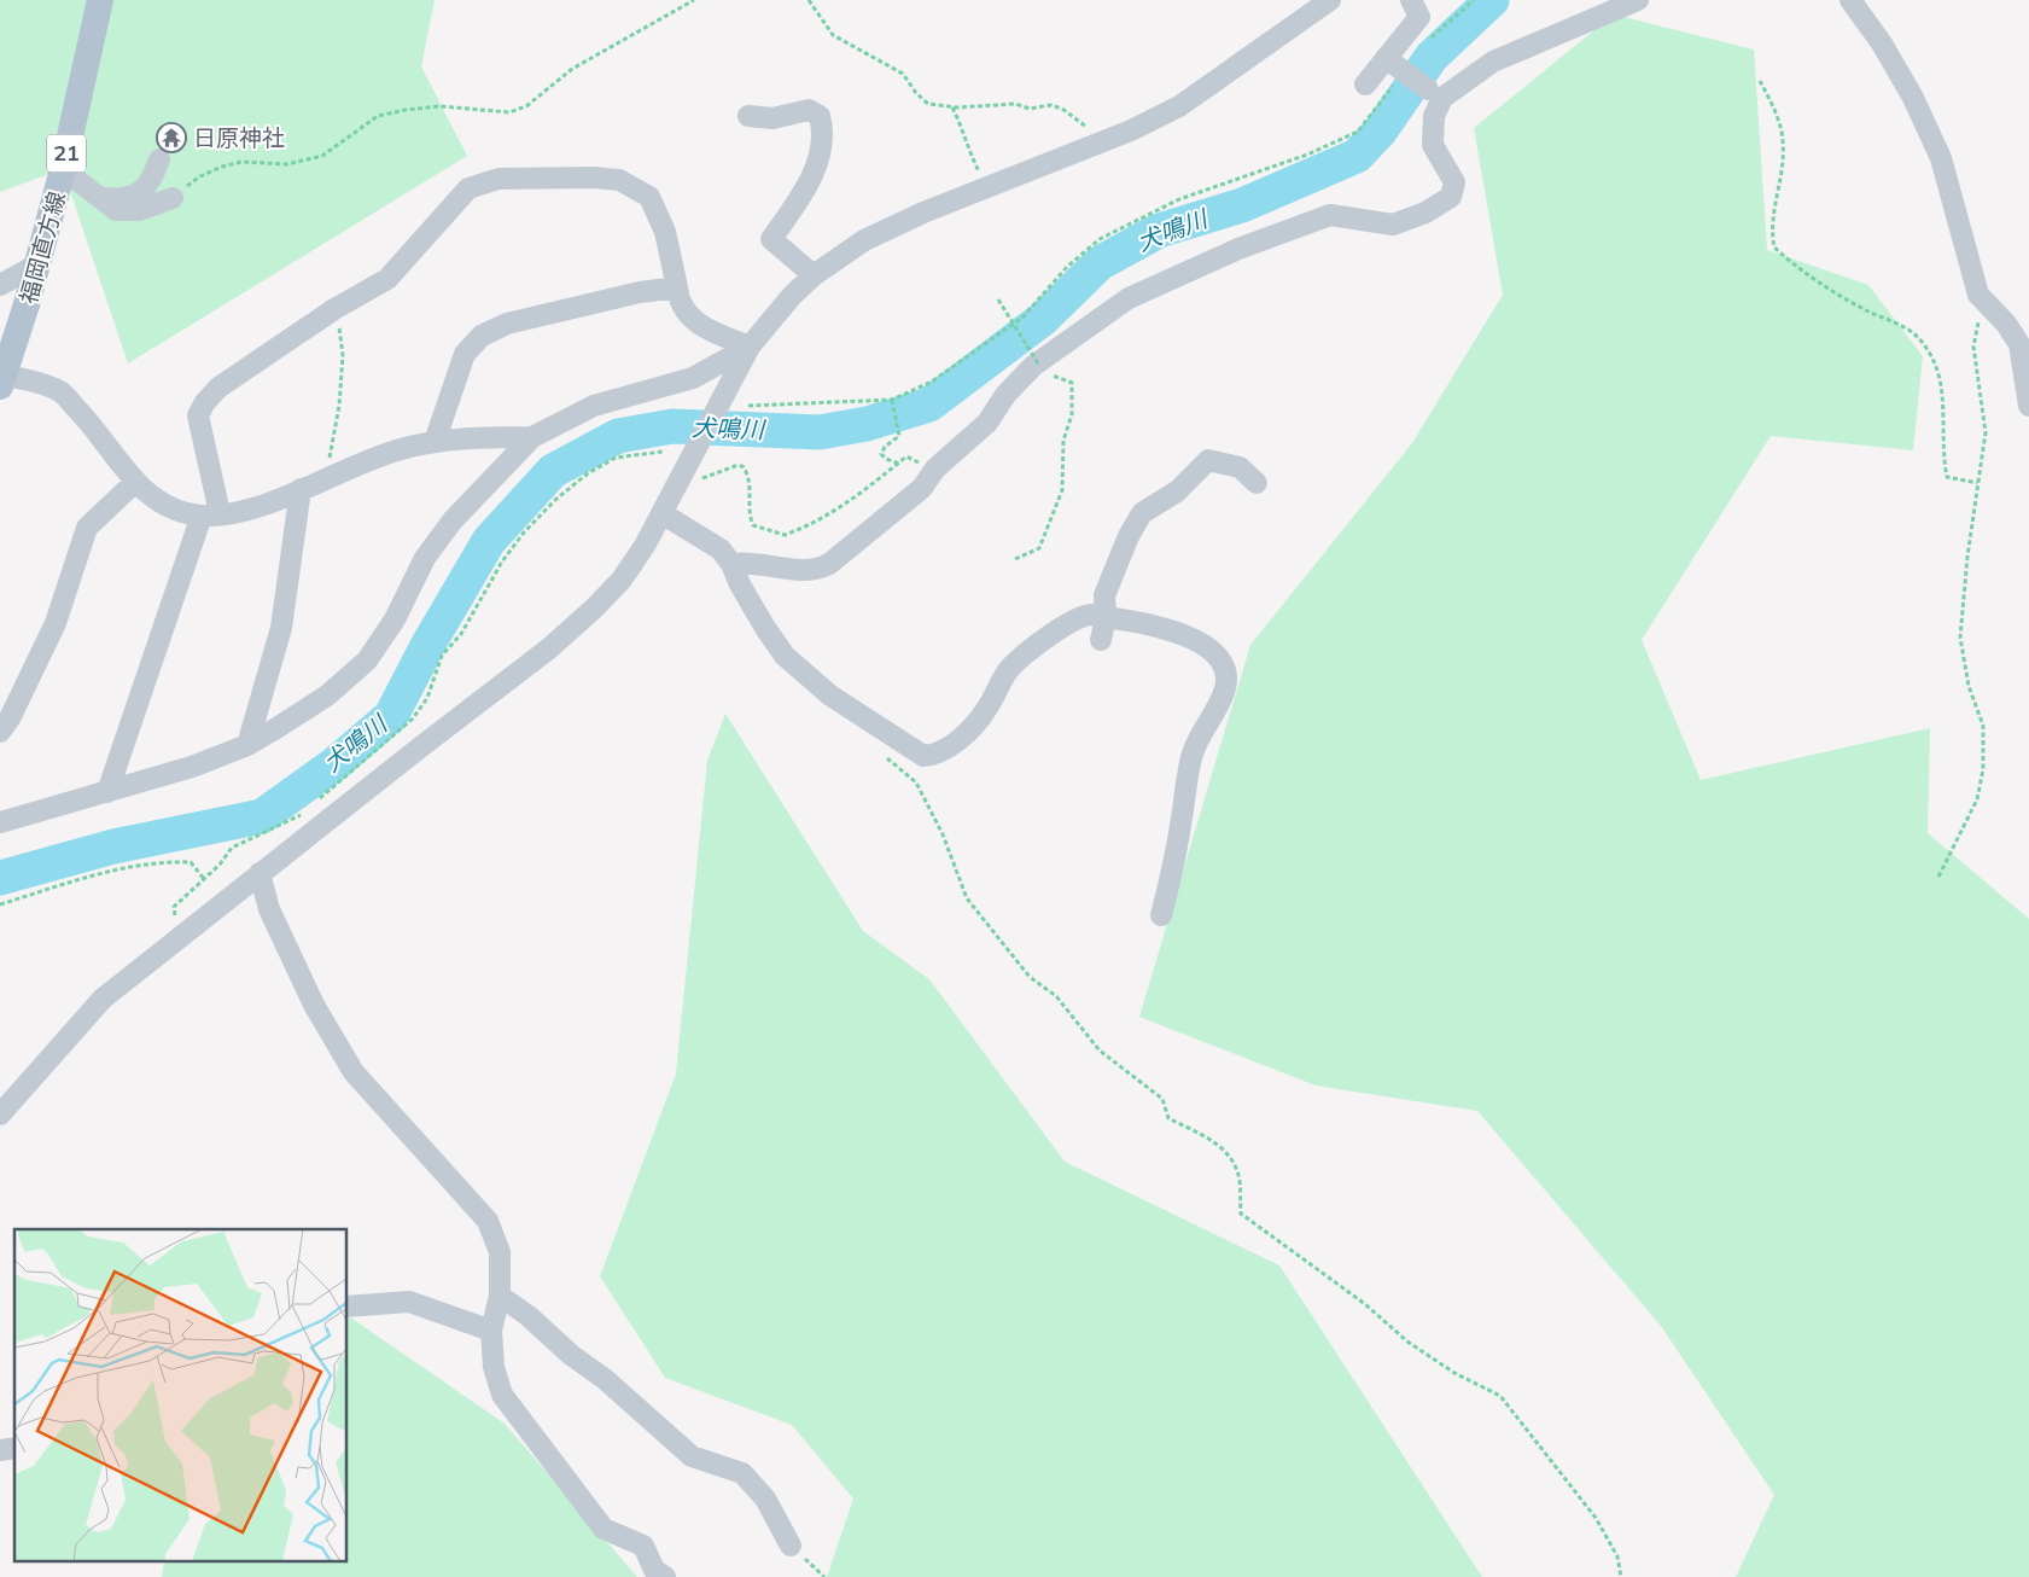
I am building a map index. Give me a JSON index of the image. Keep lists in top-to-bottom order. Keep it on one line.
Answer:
{"streets":{"main road":["21","福岡直方線"]},"water":["犬鳴川"],"places":{"temple":["日原神社"]}}
